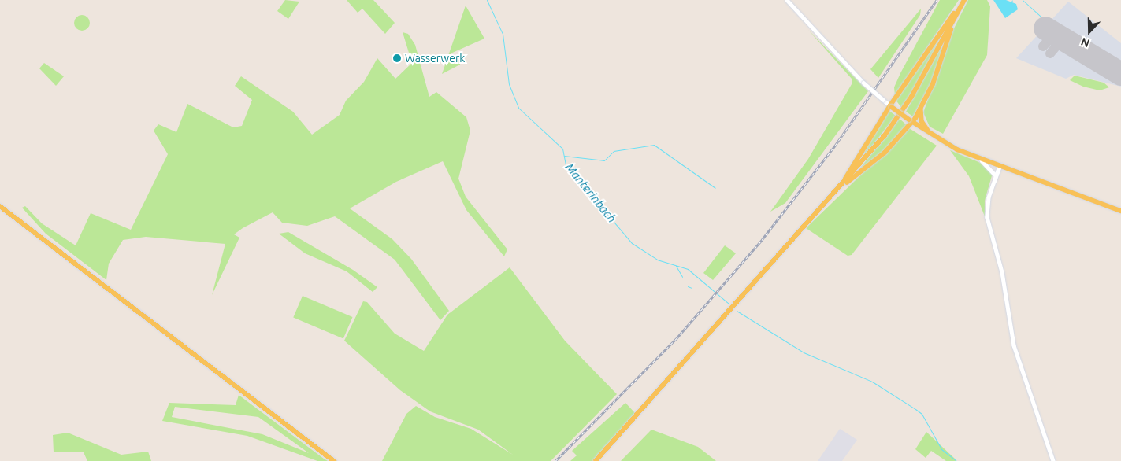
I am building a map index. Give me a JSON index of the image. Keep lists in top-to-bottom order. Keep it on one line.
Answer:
{"water":["Manterinbach"],"places":["Wasserwerk"],"north":"bottom"}
